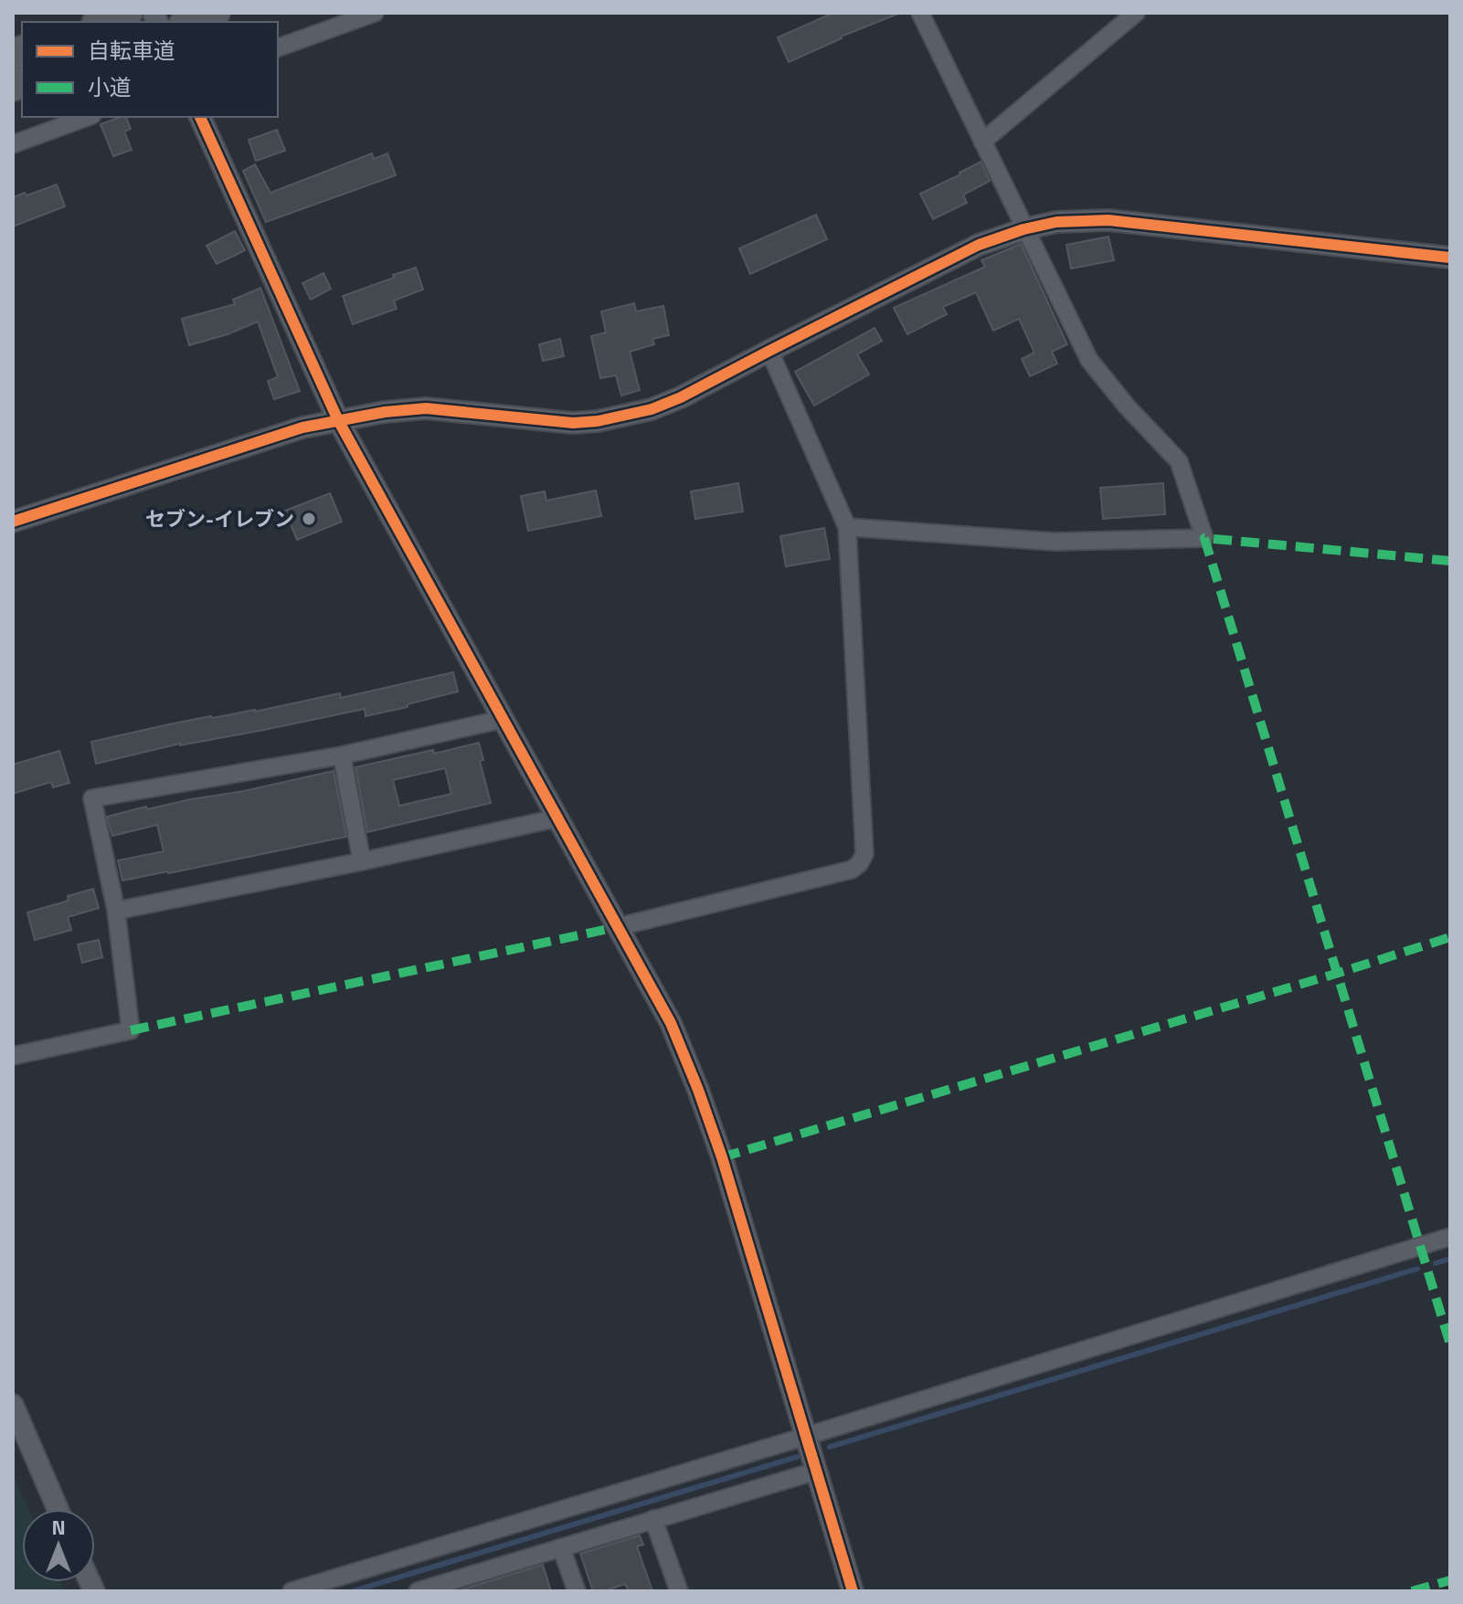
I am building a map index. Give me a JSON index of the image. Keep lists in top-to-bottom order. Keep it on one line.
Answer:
{"places":["セブン-イレブン"],"legend":["自転車道","小道"],"north":"top"}
